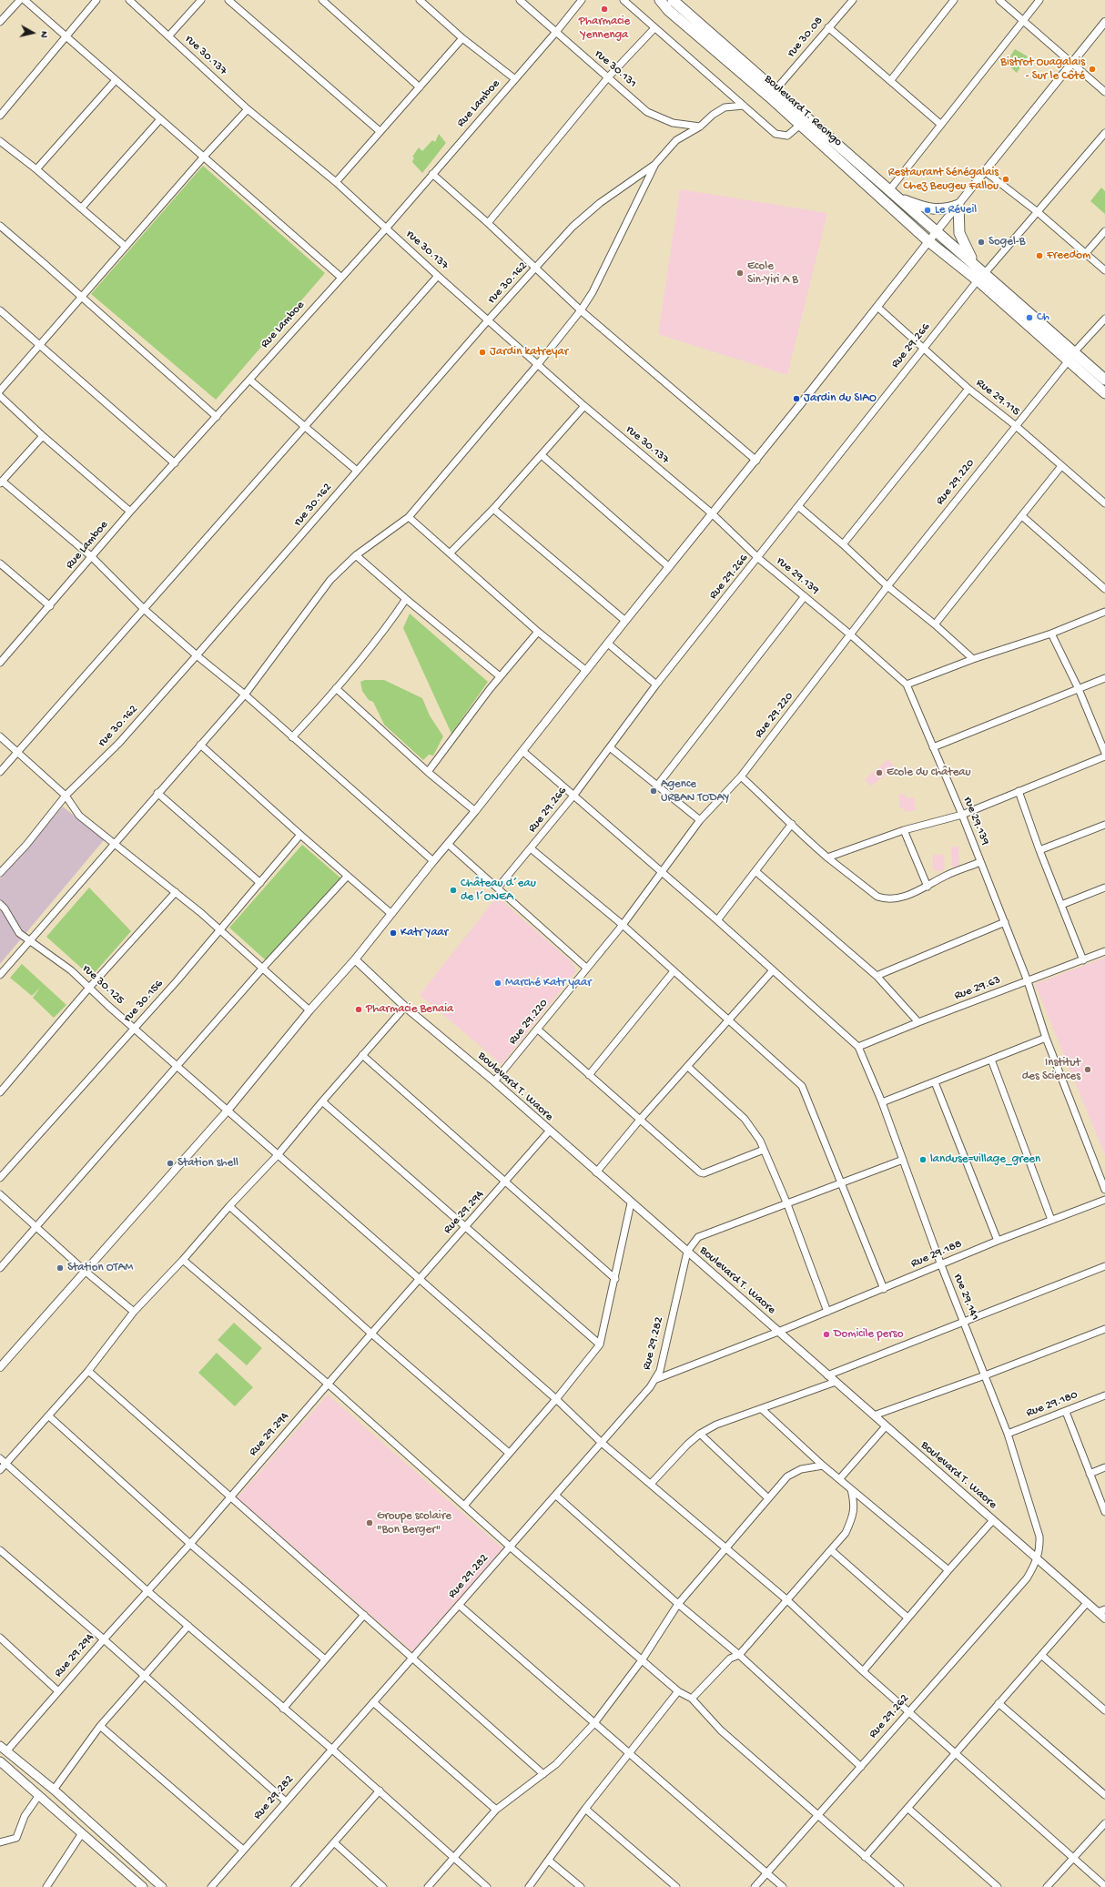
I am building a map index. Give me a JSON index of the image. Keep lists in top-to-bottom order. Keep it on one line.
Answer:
{"streets":{"main road":["Boulevard T. Reongo"],"street":["rue 30.08","rue 30.137","rue 30.131","Rue Lamboe","rue 30.162","Rue 29.266","Rue 29.115","Rue 29.220","rue 29.139","rue 30.125","Rue 29.63","rue 30.156","Boulevard T. Waore","Rue 29.294","Rue 29.188","rue 29.141","Rue 29.282","Rue 29.180","Rue 29.262"]},"crossings":[["rue 30.08","Boulevard T. Reongo"],["rue 30.137","Rue Lamboe"],["rue 30.137","rue 30.162"],["rue 30.137","rue 29.139"],["rue 30.131","Rue Lamboe"],["Boulevard T. Reongo","Rue 29.266"],["Rue 29.266","Rue 29.115"],["Rue 29.266","rue 29.139"],["Rue 29.115","Rue 29.220"],["Rue 29.220","rue 29.139"],["Rue 29.220","Boulevard T. Waore"],["rue 29.139","Rue 29.63"],["rue 30.125","rue 30.156"],["rue 30.125","Rue 29.294"],["rue 30.125","Rue 29.282"],["rue 30.125","Rue 29.262"],["Rue 29.63","rue 29.141"],["Boulevard T. Waore","Rue 29.294"],["Boulevard T. Waore","Rue 29.188"],["Boulevard T. Waore","rue 29.141"],["Boulevard T. Waore","Rue 29.282"],["Boulevard T. Waore","Rue 29.262"],["Rue 29.188","rue 29.141"],["Rue 29.188","Rue 29.282"],["rue 29.141","Rue 29.180"],["rue 29.141","Rue 29.262"]],"places":["Pharmacie Yennenga","Bistrot Ouagalais - Sur le Côté","Restaurant Sénégalais Chez Beugeu Fallou","Le Réveil","Sogel-B","Freedom","Ecole Sin-Yiri A B","Ch","Jardin katreyar","Jardin du SIAO","Ecole du château","Agence URBAN TODAY","Château d´eau de l´ONEA","Katr Yaar","Marché Katr yaar","Pharmacie Benaia","Institut des Sciences","landuse=village_green","Station shell","Station OTAM","Domicile perso","Groupe scolaire \"Bon Berger\""],"north":"right"}
